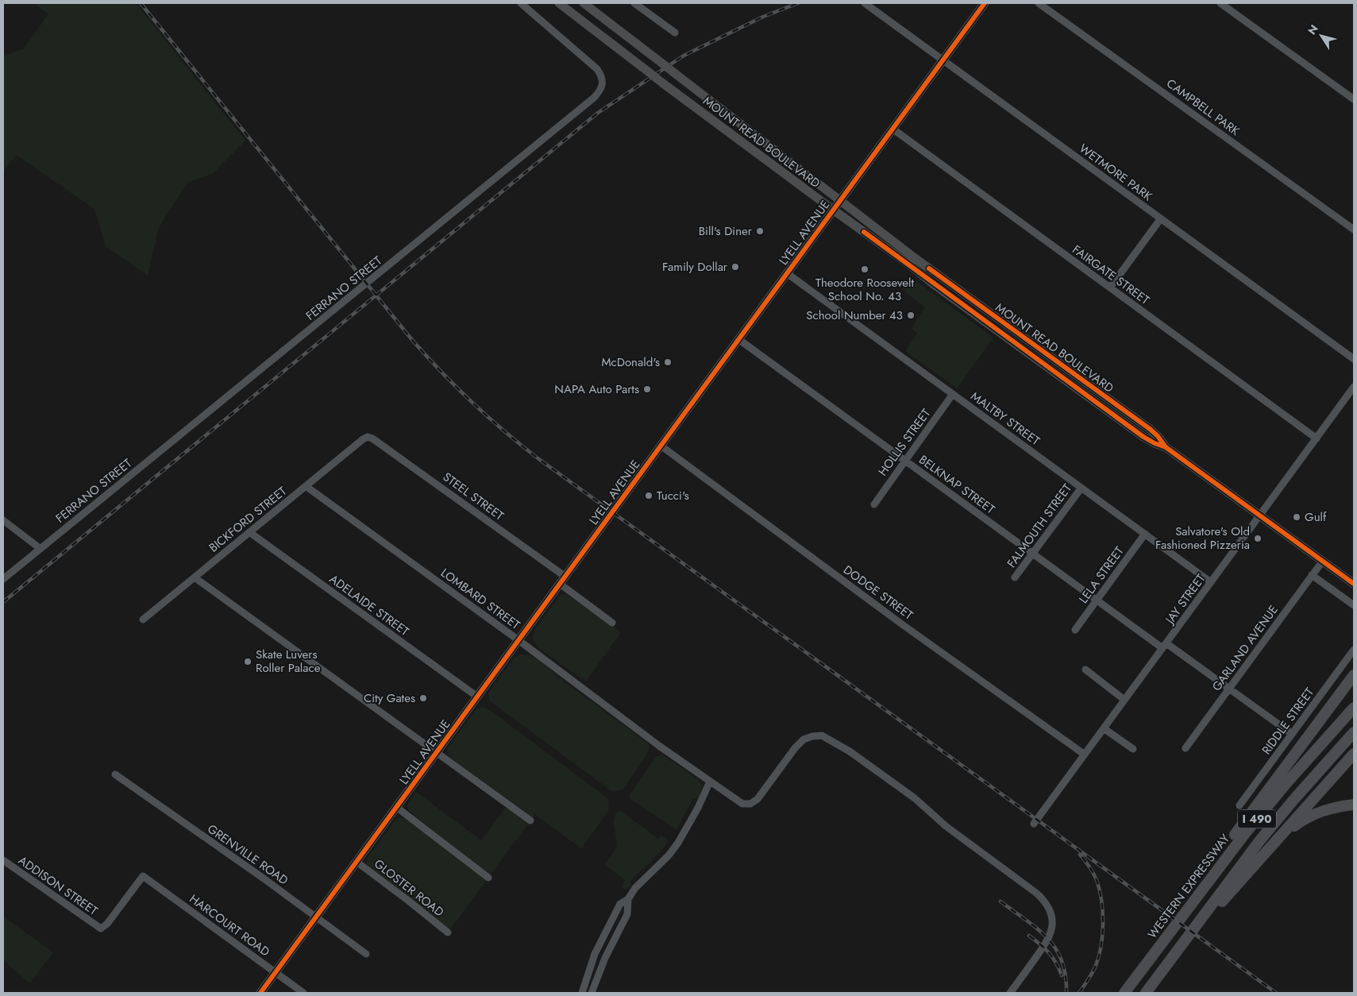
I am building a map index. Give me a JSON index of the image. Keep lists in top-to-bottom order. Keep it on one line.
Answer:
{"streets":{"highway":["I 490","WESTERN EXPRESSWAY"],"main road":["MOUNT READ BOULEVARD","LYELL AVENUE"],"street":["CAMPBELL PARK","WETMORE PARK","FAIRGATE STREET","FERRANO STREET","MALTBY STREET","HOLLIS STREET","BELKNAP STREET","STEEL STREET","BICKFORD STREET","FALMOUTH STREET","LELA STREET","DODGE STREET","LOMBARD STREET","JAY STREET","ADELAIDE STREET","GARLAND AVENUE","RIDDLE STREET","GRENVILLE ROAD","ADDISON STREET","GLOSTER ROAD","HARCOURT ROAD"]},"crossings":[["MOUNT READ BOULEVARD","LYELL AVENUE"],["MOUNT READ BOULEVARD","JAY STREET"],["MOUNT READ BOULEVARD","GARLAND AVENUE"],["WETMORE PARK","LYELL AVENUE"],["LYELL AVENUE","FAIRGATE STREET"],["LYELL AVENUE","MALTBY STREET"],["LYELL AVENUE","BELKNAP STREET"],["LYELL AVENUE","STEEL STREET"],["LYELL AVENUE","DODGE STREET"],["LYELL AVENUE","LOMBARD STREET"],["LYELL AVENUE","ADELAIDE STREET"],["LYELL AVENUE","GRENVILLE ROAD"],["LYELL AVENUE","GLOSTER ROAD"],["LYELL AVENUE","HARCOURT ROAD"],["FAIRGATE STREET","JAY STREET"],["MALTBY STREET","HOLLIS STREET"],["MALTBY STREET","FALMOUTH STREET"],["MALTBY STREET","LELA STREET"],["MALTBY STREET","JAY STREET"],["HOLLIS STREET","BELKNAP STREET"],["BELKNAP STREET","FALMOUTH STREET"],["BELKNAP STREET","LELA STREET"],["BELKNAP STREET","JAY STREET"],["BELKNAP STREET","GARLAND AVENUE"],["BELKNAP STREET","RIDDLE STREET"],["STEEL STREET","BICKFORD STREET"],["BICKFORD STREET","LOMBARD STREET"],["BICKFORD STREET","ADELAIDE STREET"],["DODGE STREET","JAY STREET"],["ADDISON STREET","HARCOURT ROAD"]],"places":["Bill's Diner","Family Dollar","Theodore Roosevelt School No. 43","School Number 43","McDonald's","NAPA Auto Parts","Tucci's","Gulf","Salvatore's Old Fashioned Pizzeria","Skate Luvers Roller Palace","City Gates"],"north":"top left"}
